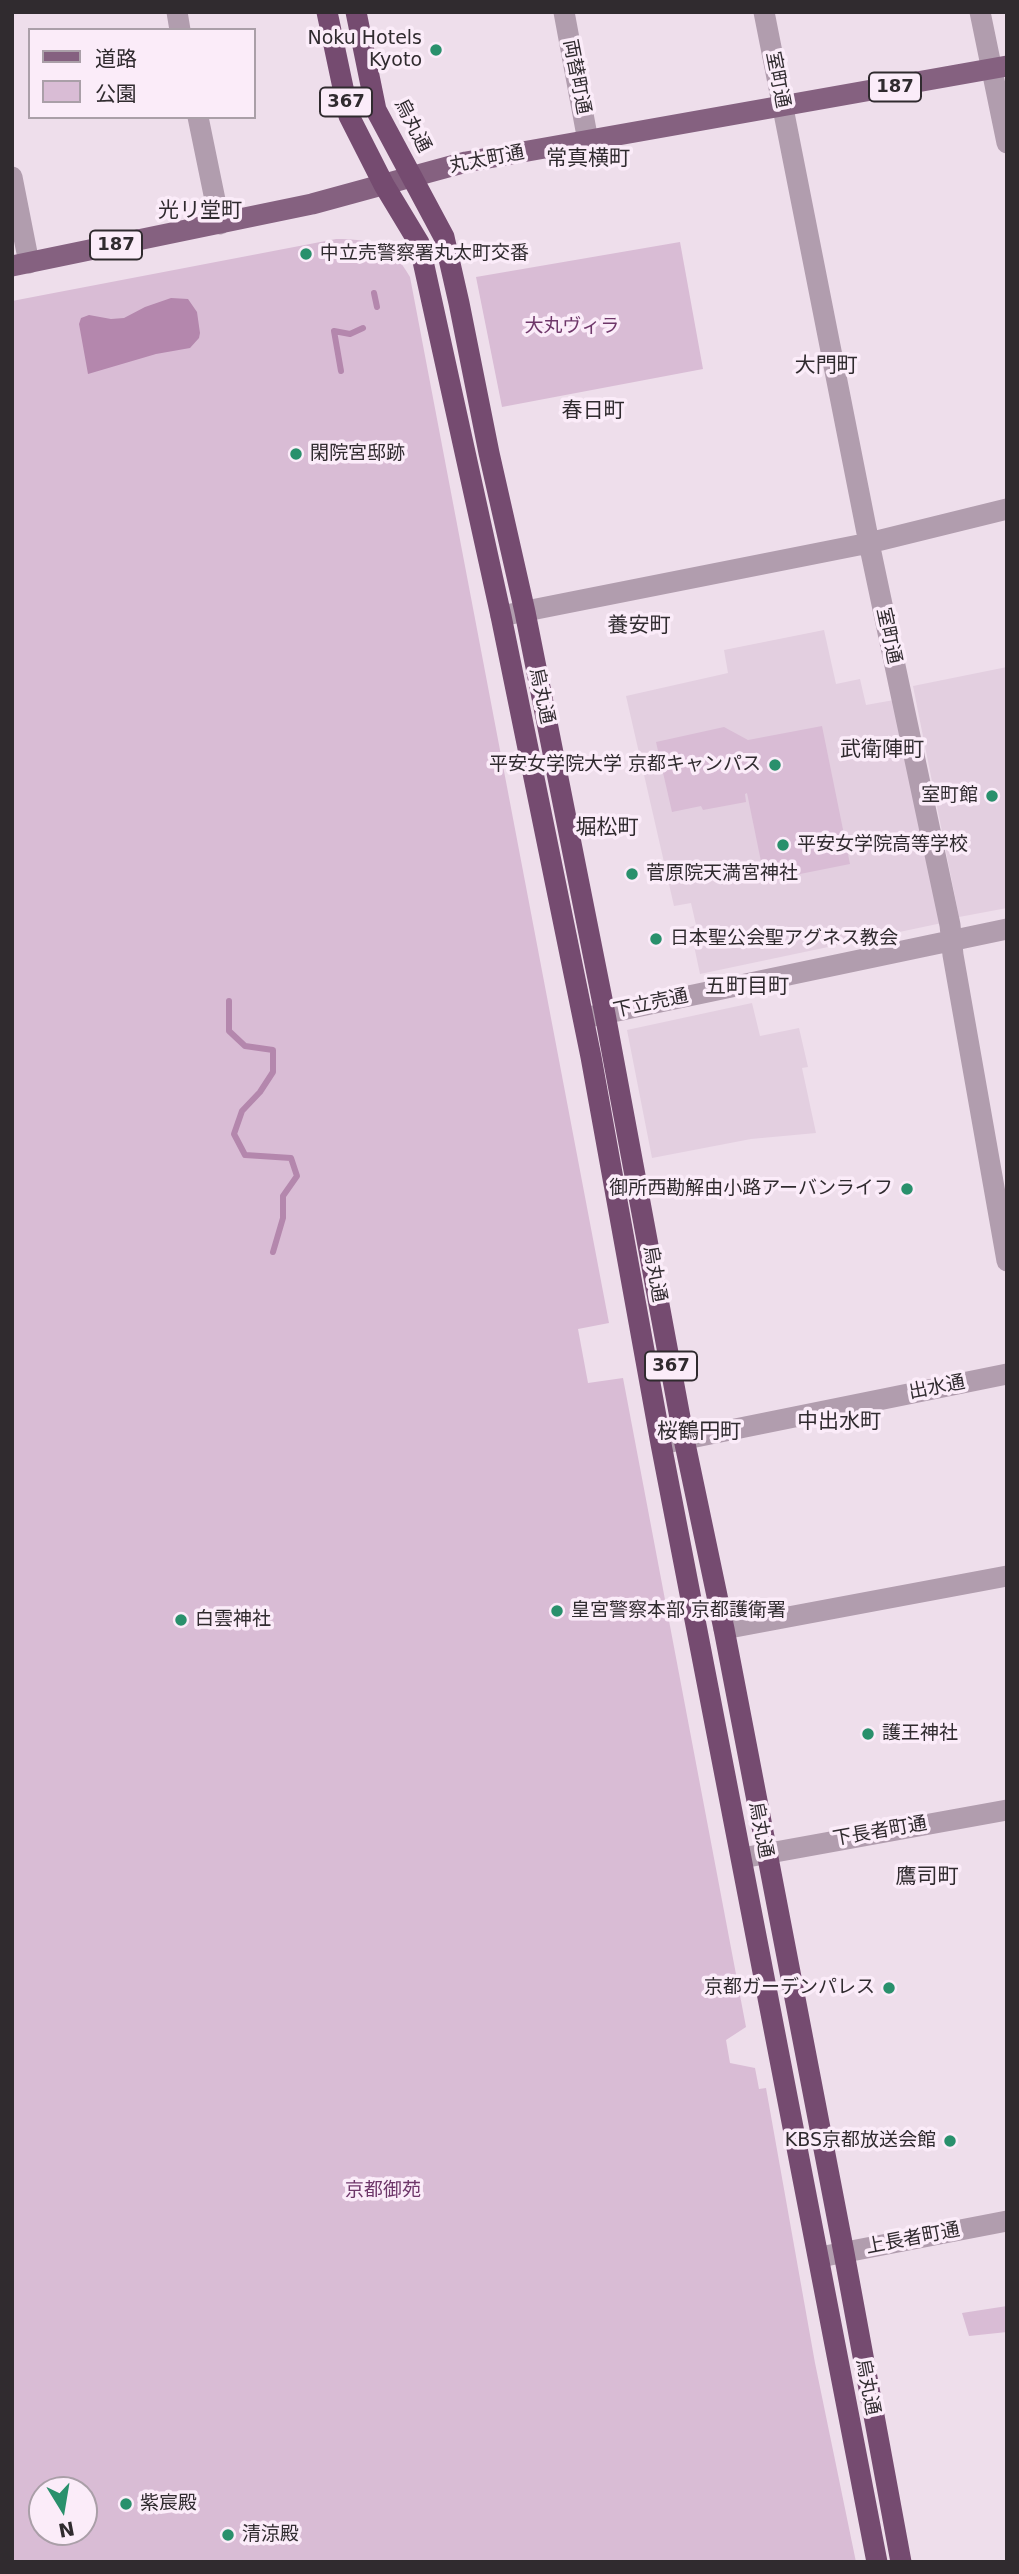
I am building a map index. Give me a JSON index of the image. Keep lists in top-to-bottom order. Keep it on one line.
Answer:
{"streets":{"highway":["367","烏丸通"],"main road":["187","丸太町通"],"street":["両替町通","室町通","下立売通","出水通","下長者町通","上長者町通"]},"crossings":[["両替町通","丸太町通"],["室町通","丸太町通"],["室町通","下立売通"],["烏丸通","丸太町通"],["烏丸通","下立売通"],["烏丸通","出水通"],["烏丸通","下長者町通"],["烏丸通","上長者町通"]],"districts":["常真横町","光リ堂町","大門町","春日町","養安町","武衛陣町","堀松町","五町目町","中出水町","桜鶴円町","鷹司町"],"parks":["大丸ヴィラ","京都御苑"],"places":["Noku Hotels Kyoto","中立売警察署丸太町交番","閑院宮邸跡","平安女学院大学 京都キャンパス","室町館","平安女学院高等学校","菅原院天満宮神社","日本聖公会聖アグネス教会","御所西勘解由小路アーバンライフ","皇宮警察本部 京都護衛署","白雲神社","護王神社","京都ガーデンパレス","KBS京都放送会館","紫宸殿","清涼殿"],"legend":["道路","公園"],"north":"bottom"}
